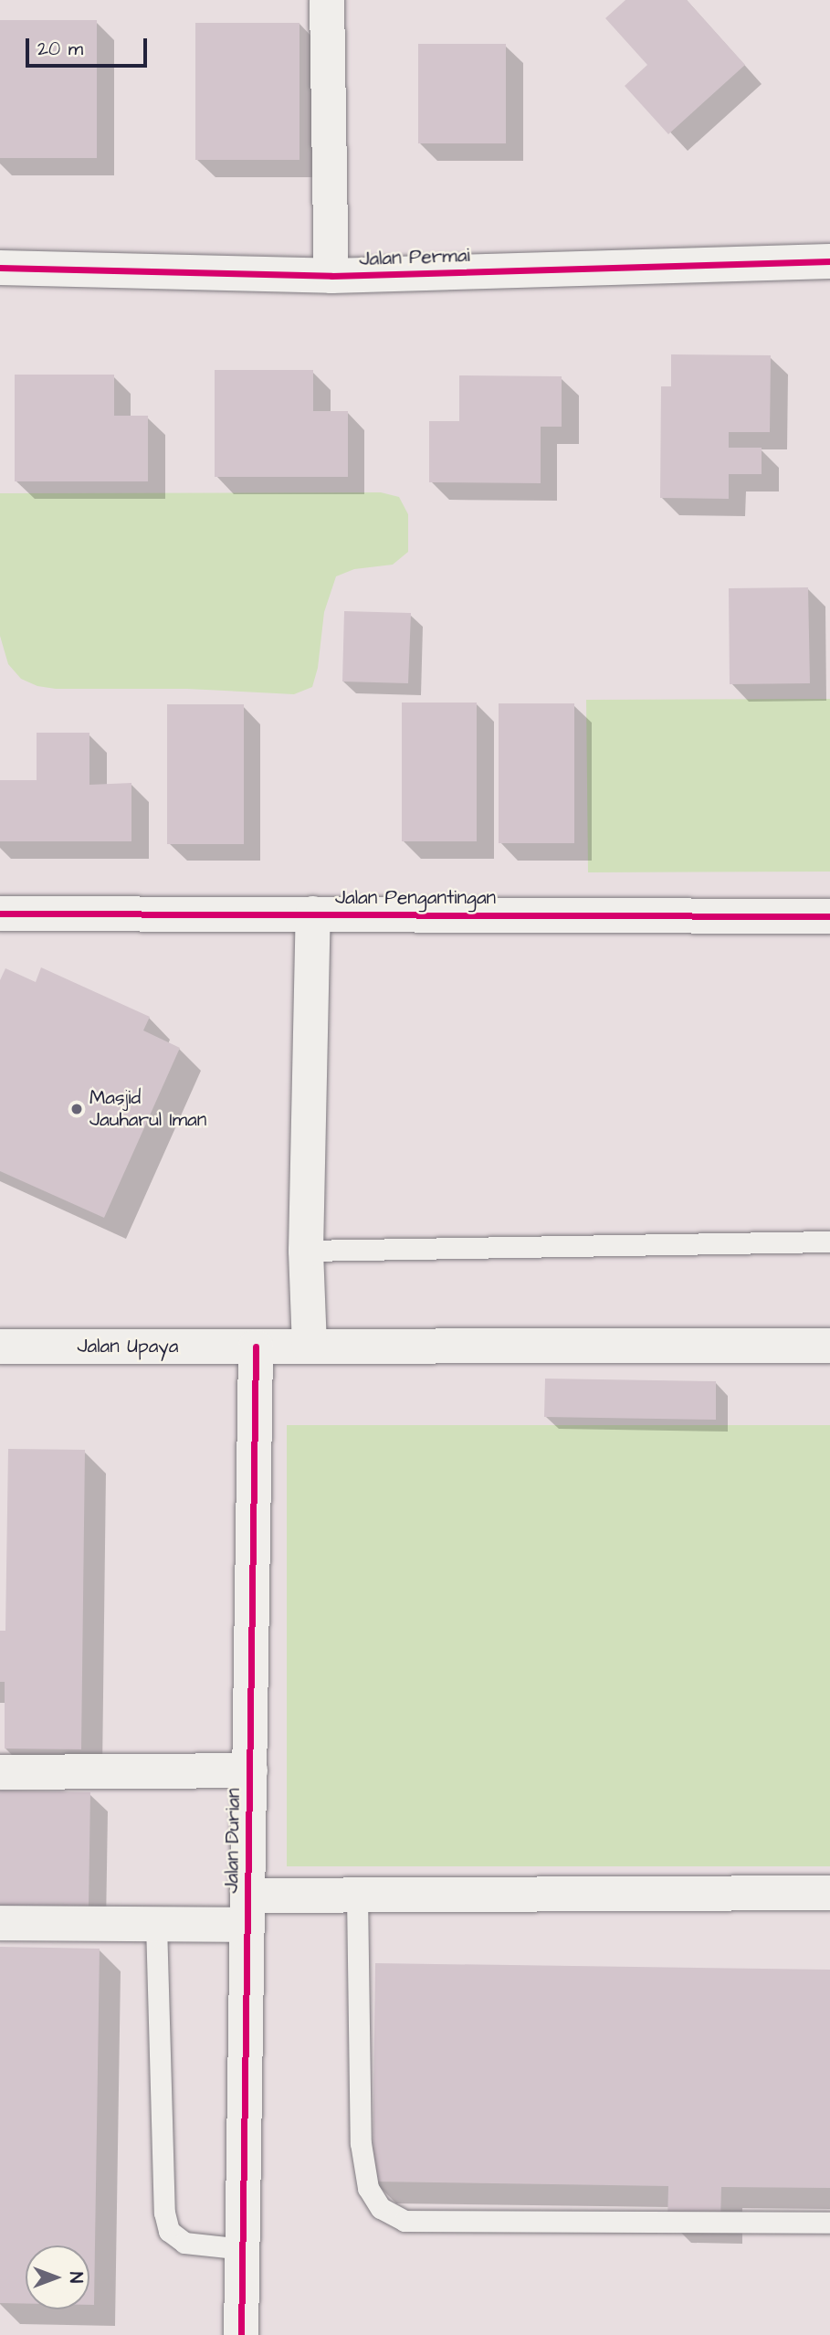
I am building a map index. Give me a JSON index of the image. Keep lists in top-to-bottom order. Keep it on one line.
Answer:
{"streets":{"street":["Jalan Permai","Jalan Pengantingan","Jalan Upaya","Jalan Durian"]},"crossings":[["Jalan Upaya","Jalan Durian"]],"places":["Masjid Jauharul Iman"],"scale_bar":"20 m","north":"right"}
